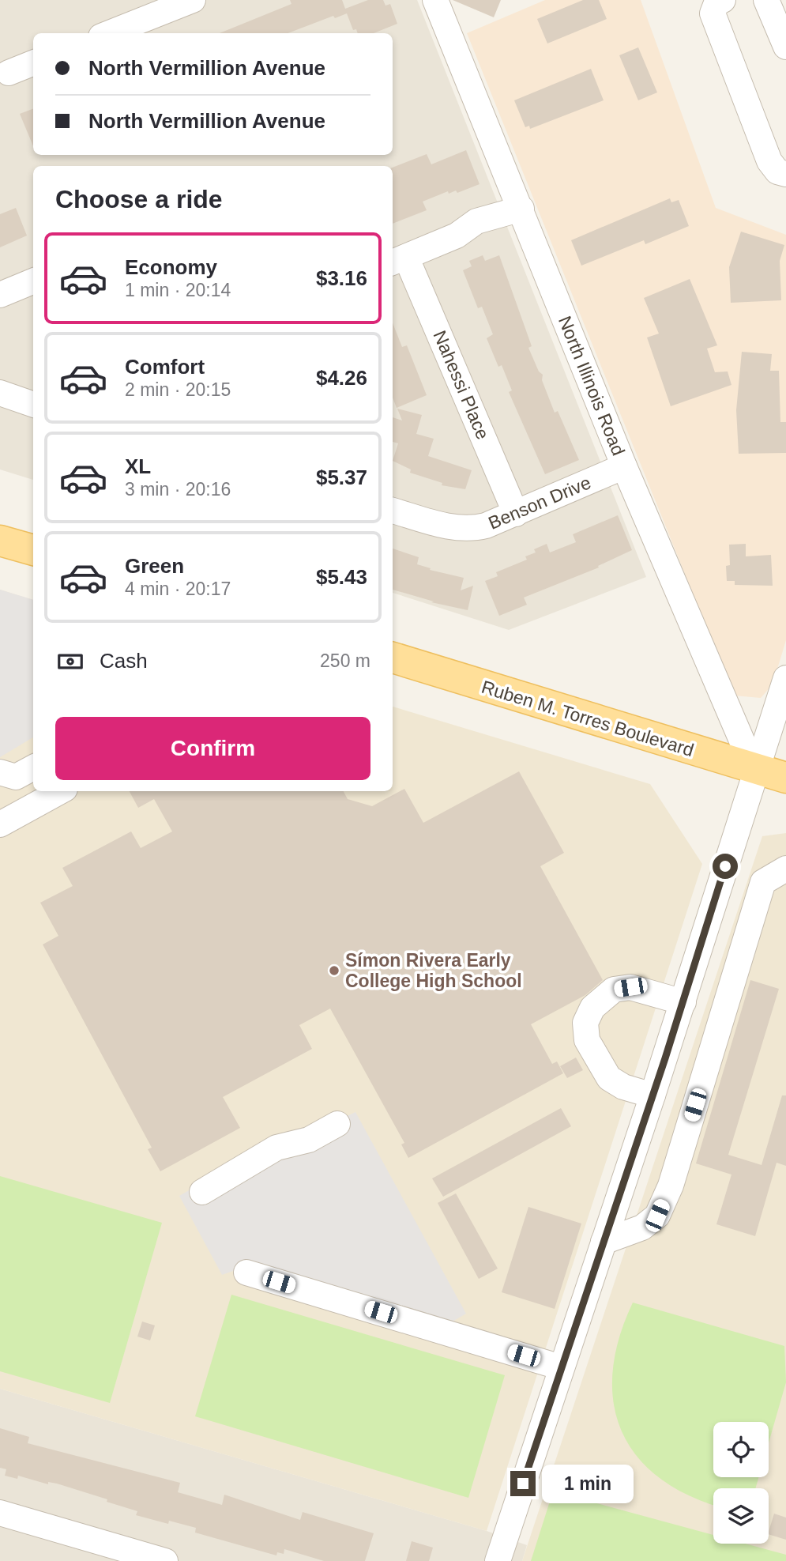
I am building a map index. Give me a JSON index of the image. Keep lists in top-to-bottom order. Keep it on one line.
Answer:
{"streets":{"main road":["Ruben M. Torres Boulevard"],"street":["Nahessi Place","North Illinois Road","Benson Drive"]},"crossings":[["Nahessi Place","Benson Drive"],["North Illinois Road","Benson Drive"],["North Illinois Road","Ruben M. Torres Boulevard"]],"places":["Símon Rivera Early College High School"],"page":{"banner":["North Vermillion Avenue","North Vermillion Avenue"],"heading":"Choose a ride","list":[{"name":"Economy","note":"1 min · 20:14","value":"$3.16"},{"name":"Comfort","note":"2 min · 20:15","value":"$4.26"},{"name":"XL","note":"3 min · 20:16","value":"$5.37"},{"name":"Green","note":"4 min · 20:17","value":"$5.43"}],"pay":["Cash","250 m"],"buttons":"Confirm","bubble":"1 min"}}
